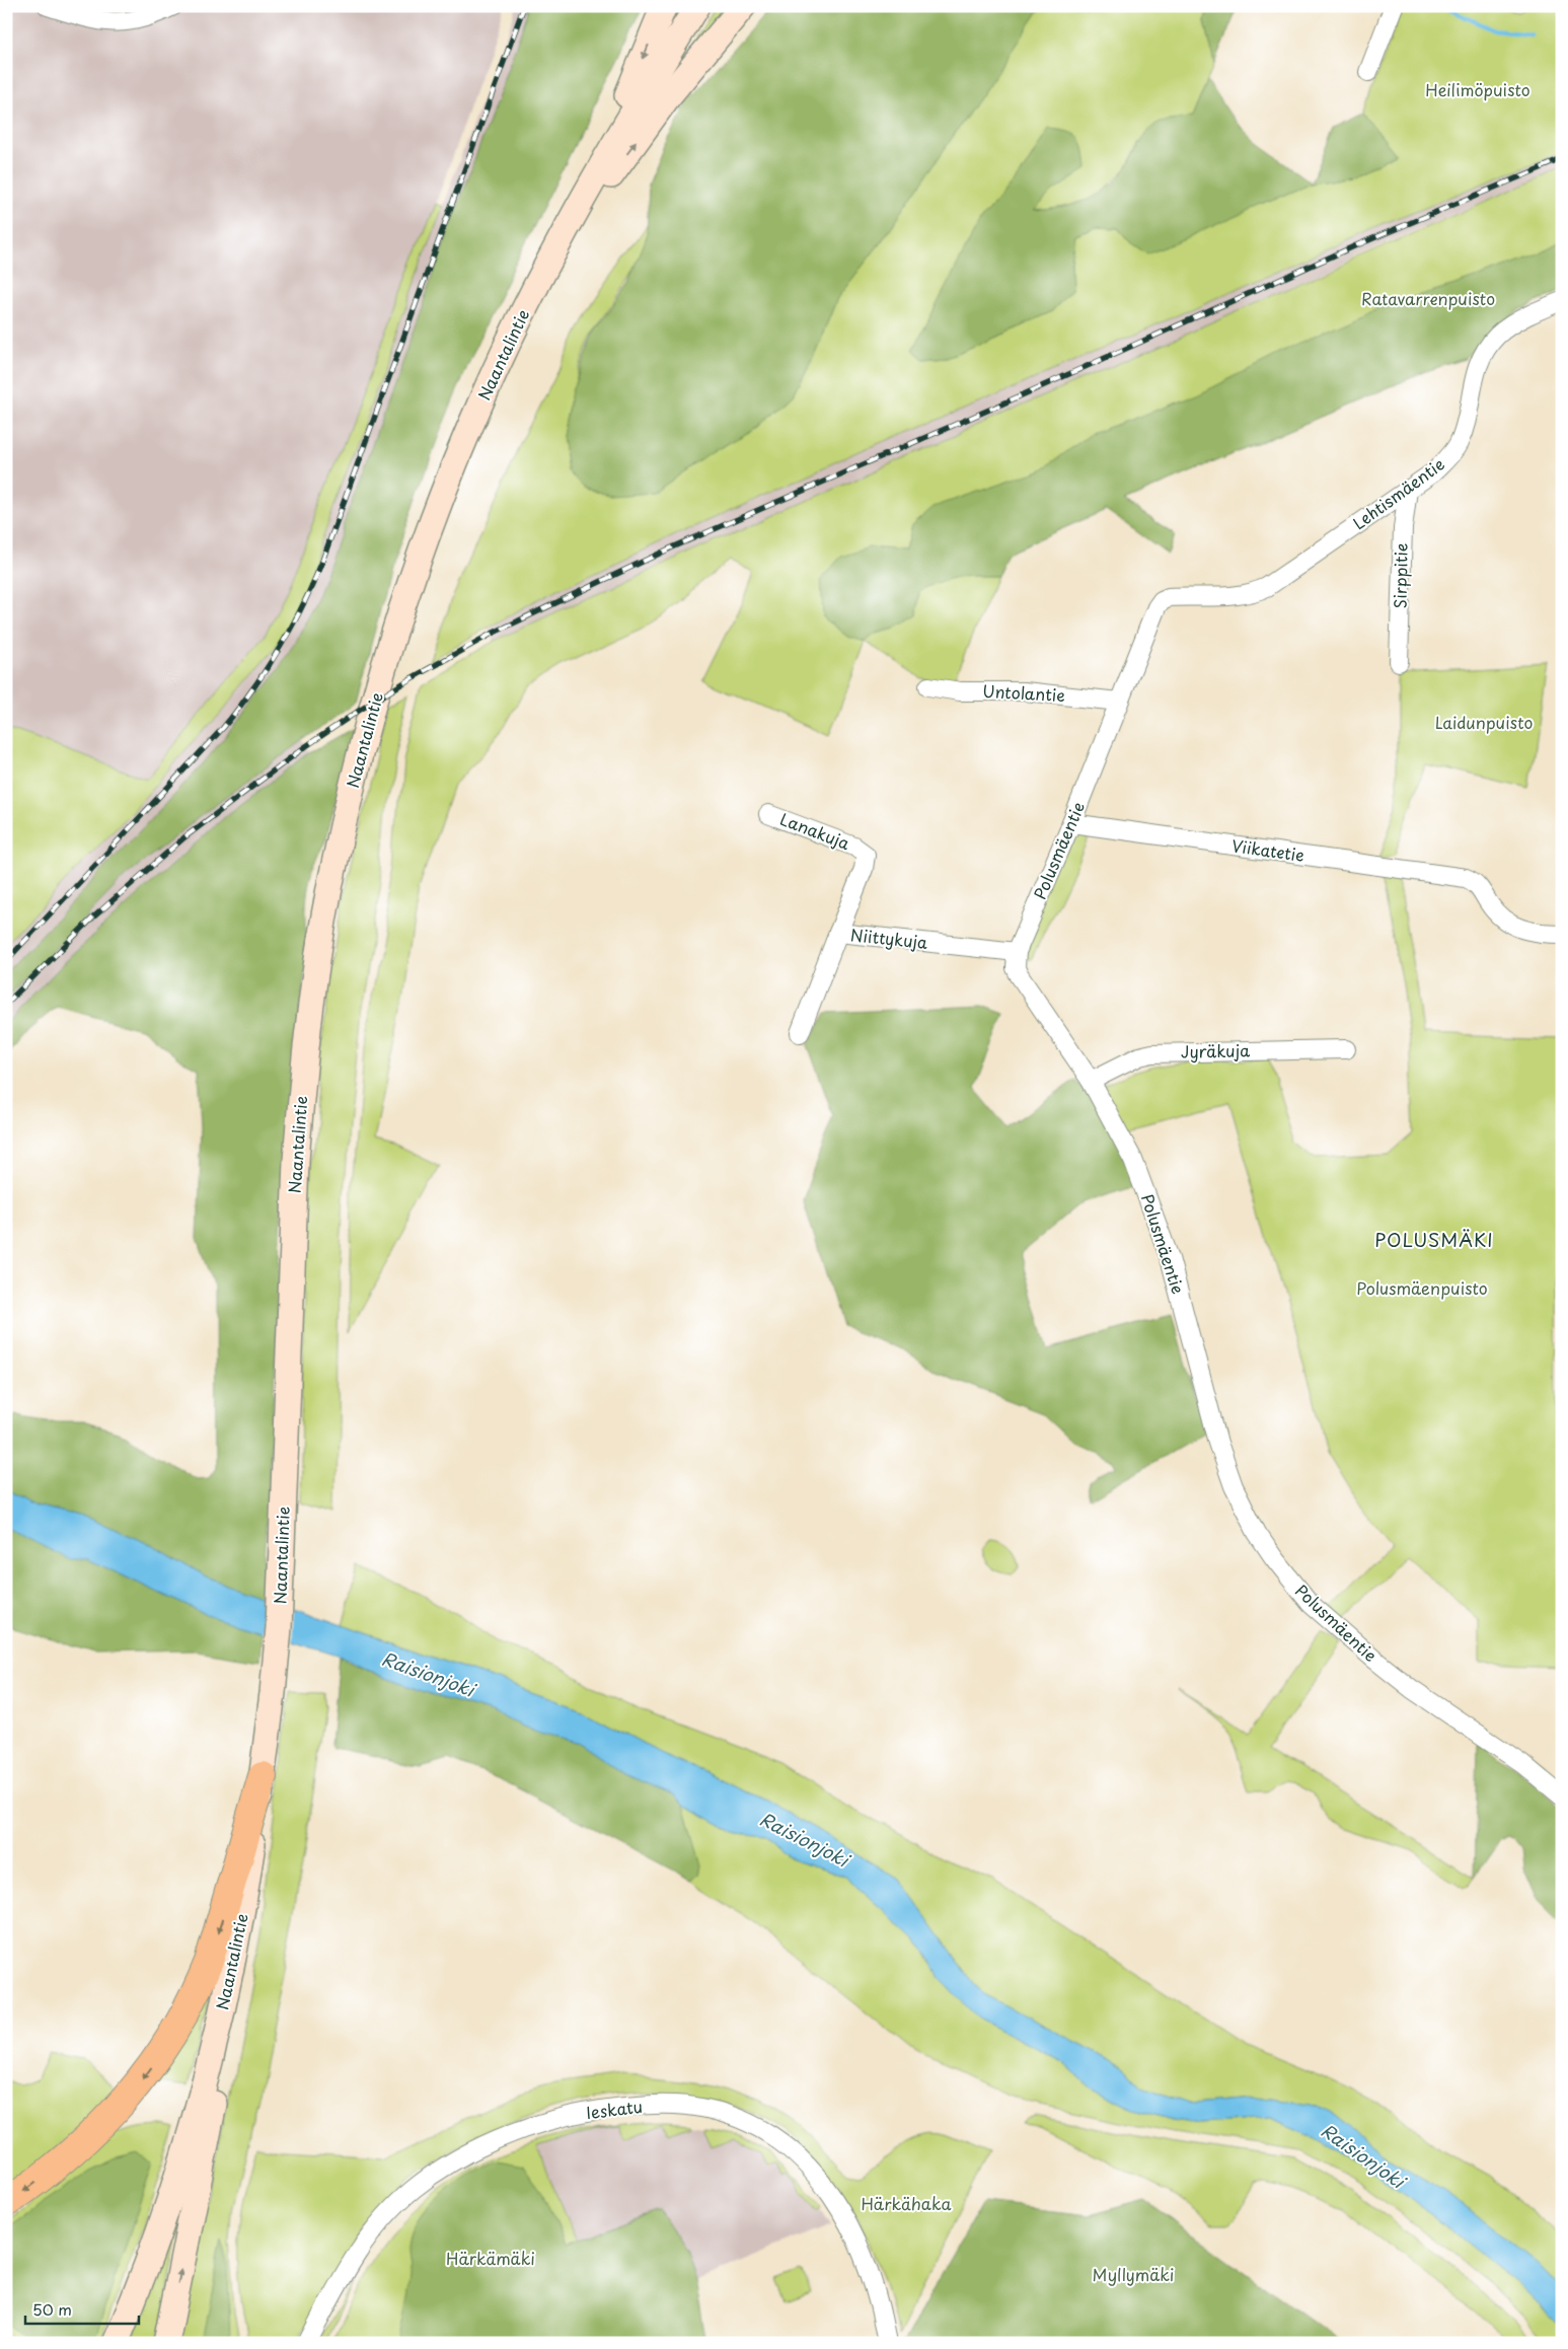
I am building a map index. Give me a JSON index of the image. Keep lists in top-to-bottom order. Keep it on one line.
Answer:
{"streets":{"main road":["Naantalintie"],"street":["Lehtismäentie","Sirppitie","Untolantie","Lanakuja","Polusmäentie","Viikatetie","Niittykuja","Jyräkuja","Ieskatu"]},"crossings":[["Lehtismäentie","Sirppitie"],["Lehtismäentie","Polusmäentie"],["Untolantie","Polusmäentie"],["Lanakuja","Niittykuja"],["Polusmäentie","Viikatetie"],["Polusmäentie","Niittykuja"],["Polusmäentie","Jyräkuja"]],"districts":["POLUSMÄKI"],"water":["Raisionjoki"],"parks":["Heilimöpuisto","Ratavarrenpuisto","Laidunpuisto","Polusmäenpuisto","Härkähaka","Härkämäki","Myllymäki"],"scale_bar":"50 m"}
